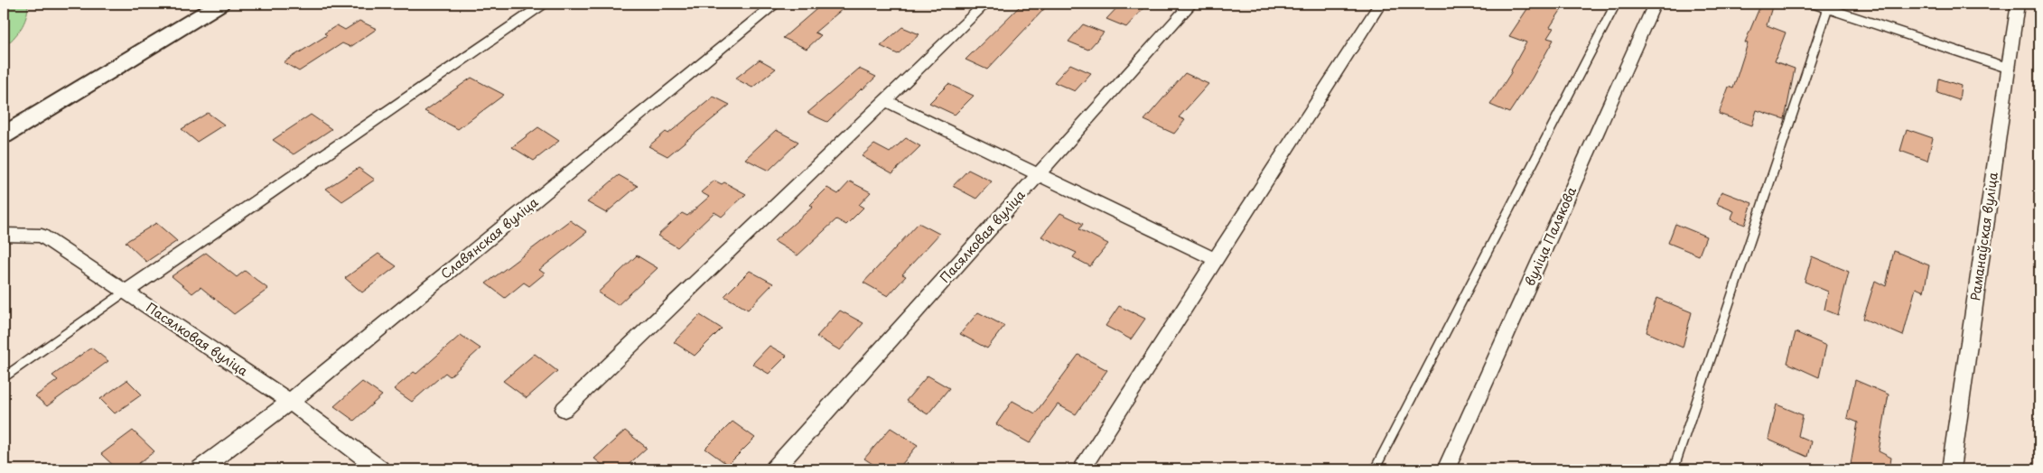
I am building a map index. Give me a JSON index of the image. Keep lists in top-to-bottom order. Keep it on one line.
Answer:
{"streets":{"street":["Пасялковая вуліца","вуліца Палякова","Раманаўская вуліца","Славянская вуліца"]},"crossings":[["Пасялковая вуліца","Славянская вуліца"]]}
